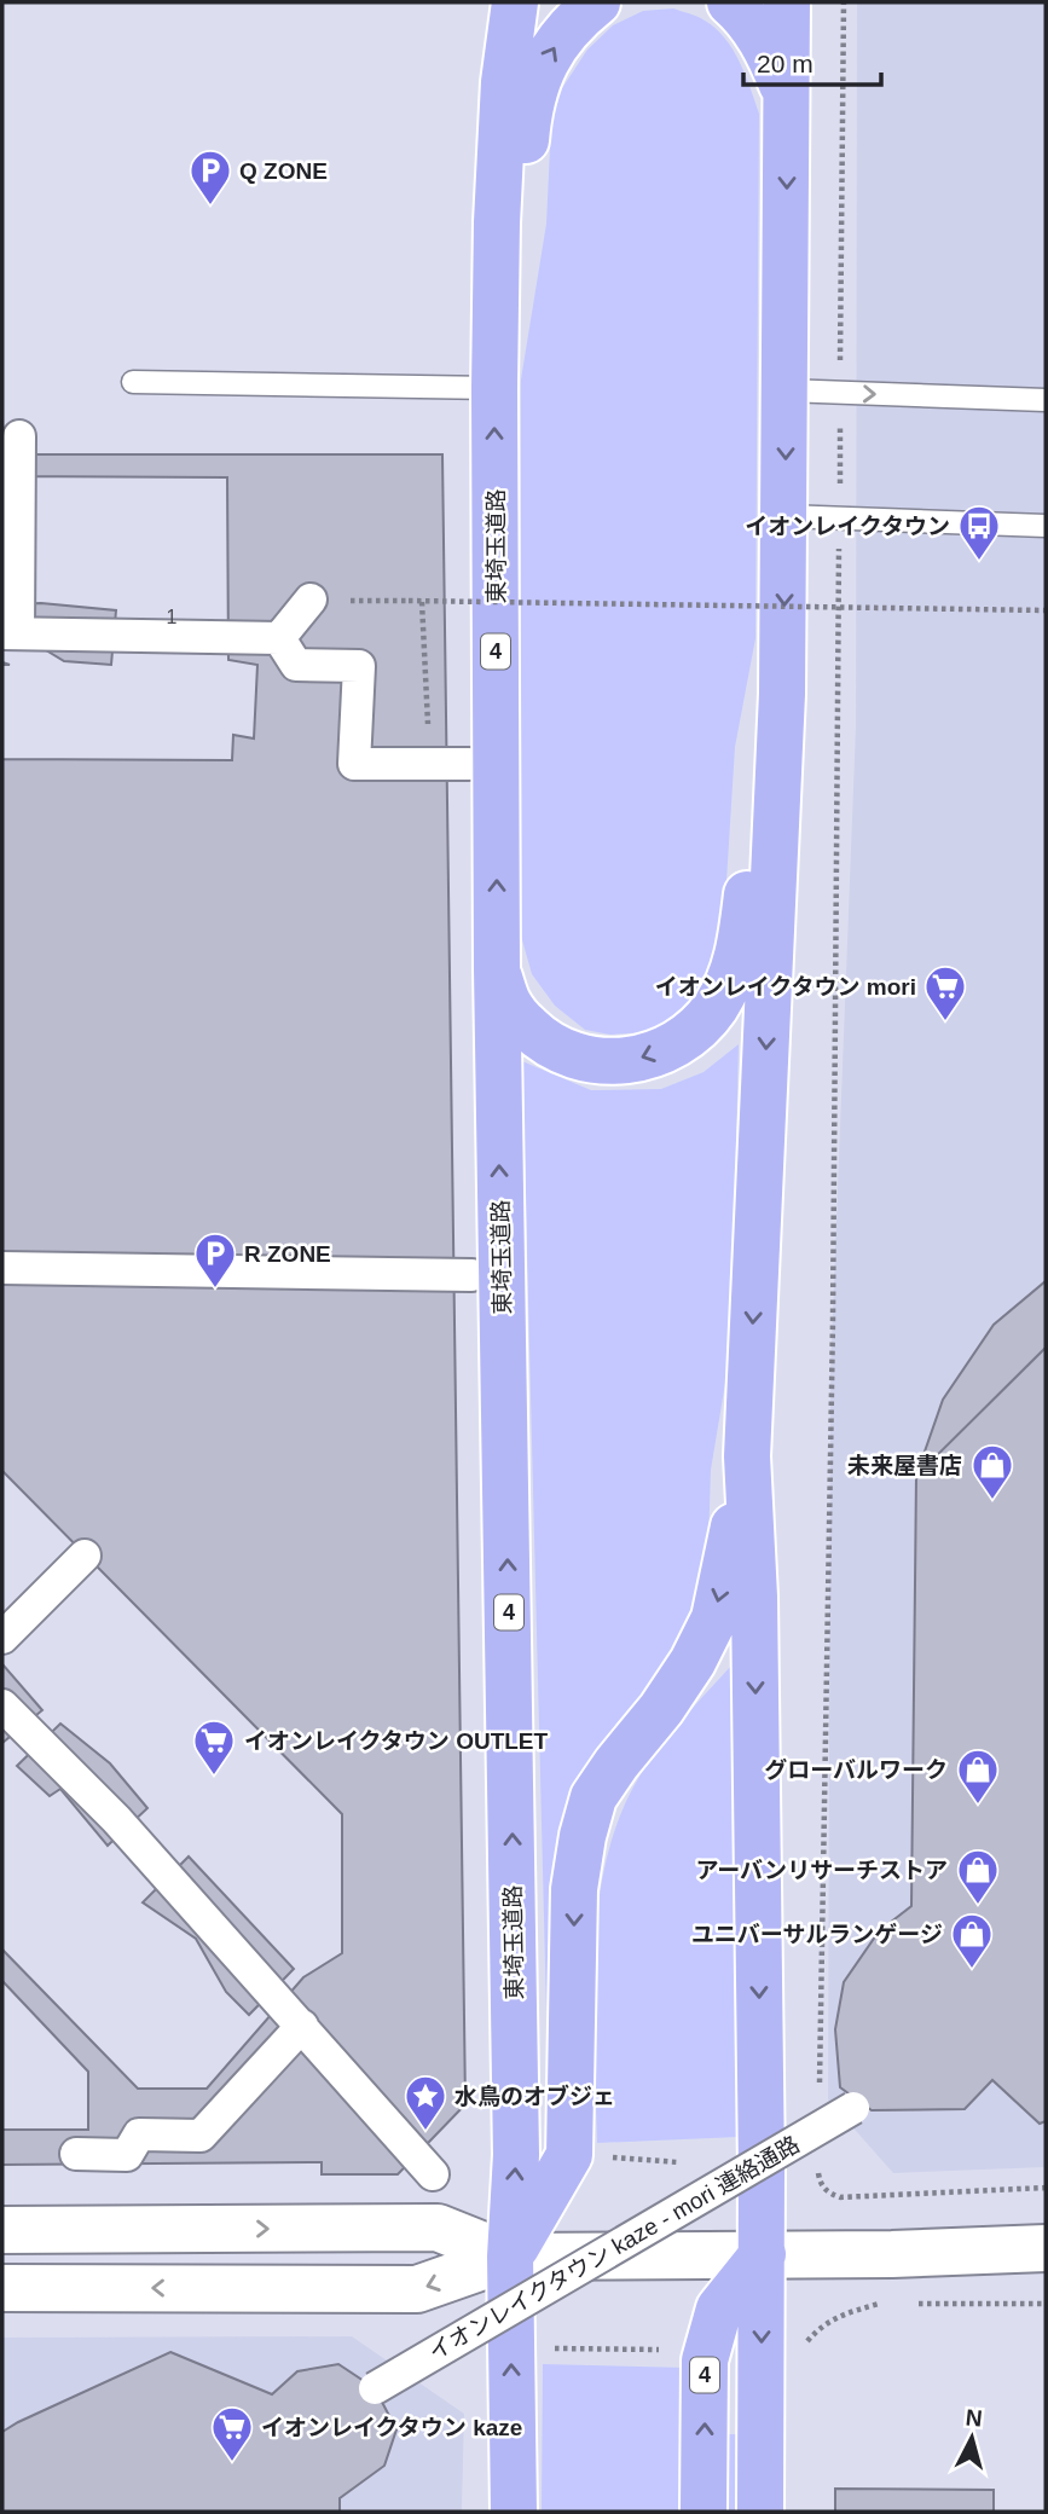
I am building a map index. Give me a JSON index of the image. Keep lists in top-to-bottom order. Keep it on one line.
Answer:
{"streets":{"highway":["東埼玉道路","4"],"street":["イオンレイクタウン kaze - mori 連絡通路"]},"crossings":[["東埼玉道路","4"]],"places":{"parking":["Q ZONE","R ZONE"],"bus stop":["イオンレイクタウン"],"supermarket":["イオンレイクタウン mori","イオンレイクタウン OUTLET","イオンレイクタウン kaze"],"shop":["未来屋書店","グローバルワーク","アーバンリサーチストア","ユニバーサルランゲージ"],"place":["水鳥のオブジェ"]},"house_numbers":["1"],"scale_bar":"20 m","north":"top"}
